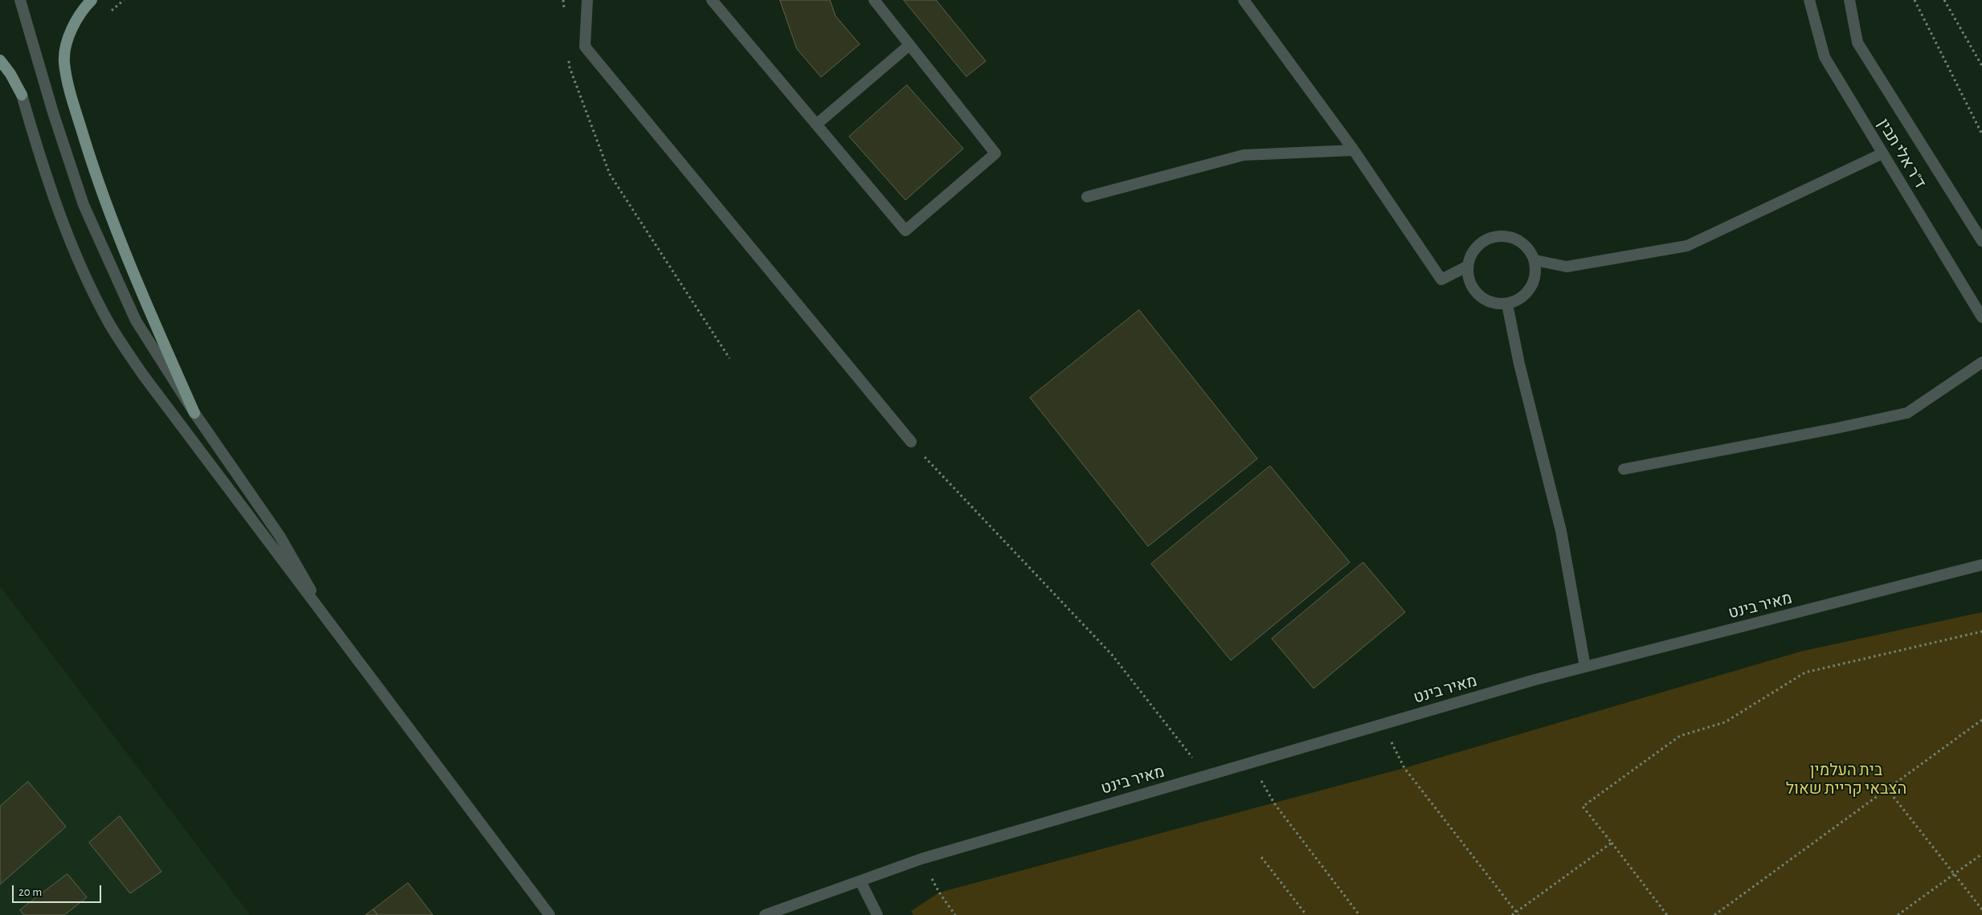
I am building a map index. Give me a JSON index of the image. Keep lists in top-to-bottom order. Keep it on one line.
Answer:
{"streets":{"street":["ד\"ר אלי תבין","מאיר בינט"]},"parks":["בית העלמין הצבאי קריית שאול"],"scale_bar":"20 m"}
